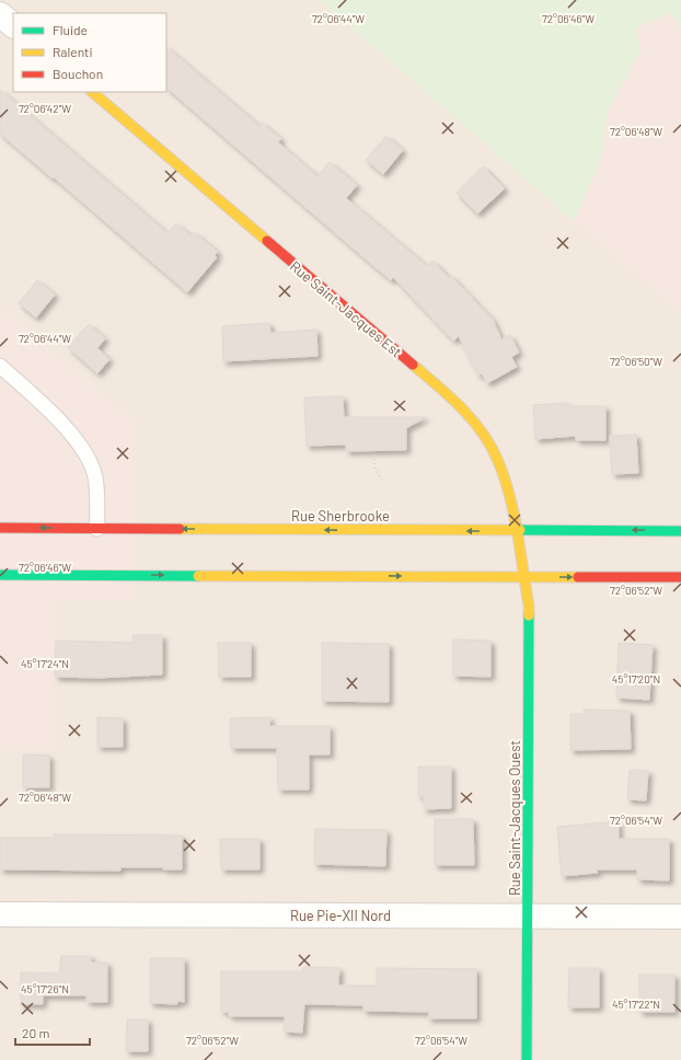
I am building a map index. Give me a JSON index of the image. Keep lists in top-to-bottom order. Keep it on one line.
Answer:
{"streets":{"main road":["Rue Saint-Jacques Est","Rue Sherbrooke","Rue Saint-Jacques Ouest"],"street":["Rue Pie-XII Nord"]},"crossings":[["Rue Saint-Jacques Est","Rue Sherbrooke"],["Rue Saint-Jacques Est","Rue Saint-Jacques Ouest"],["Rue Saint-Jacques Ouest","Rue Pie-XII Nord"]],"legend":["Fluide","Ralenti","Bouchon"],"scale_bar":"20 m","coordinates":["72°06'44\"W","72°06'46\"W","72°06'42\"W","72°06'48\"W","72°06'50\"W","72°06'52\"W","45°17'24\"N","45°17'20\"N","72°06'54\"W","45°17'26\"N","45°17'22\"N"]}
